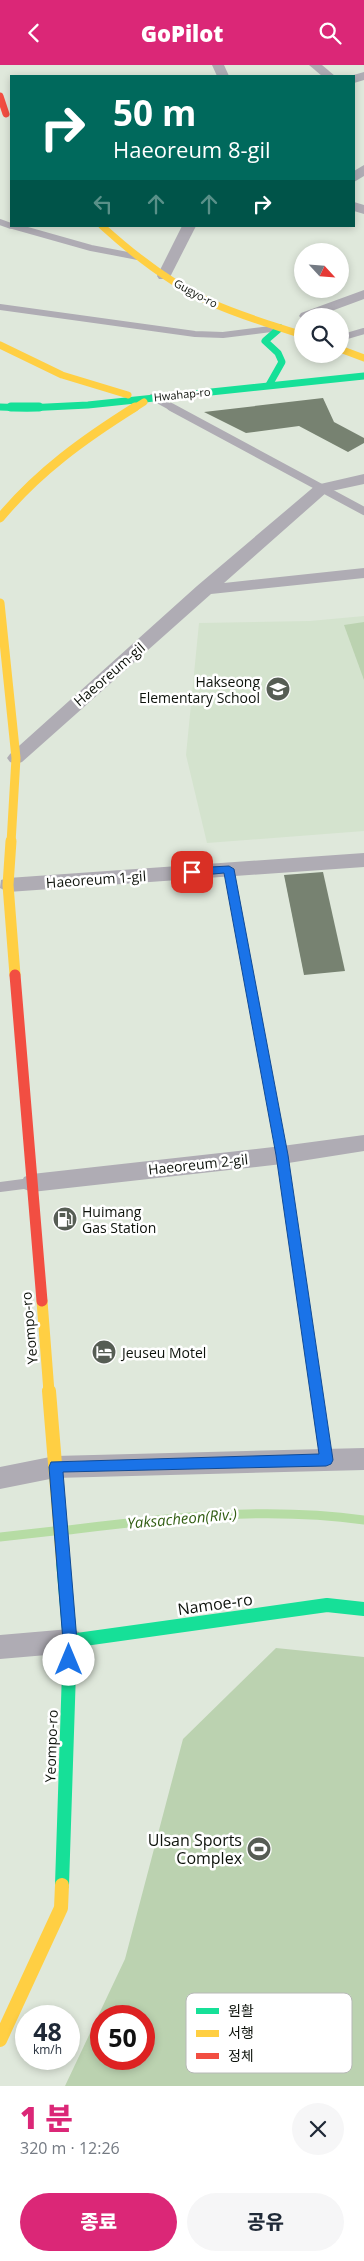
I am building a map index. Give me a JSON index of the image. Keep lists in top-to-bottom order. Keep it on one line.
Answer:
{"streets":{"main road":["Gugyo-ro","Hwahap-ro","Yeompo-ro","Namoe-ro"],"street":["Haeoreum-gil","Haeoreum 1-gil","Haeoreum 2-gil"]},"crossings":[["Haeoreum-gil","Yeompo-ro"],["Haeoreum 1-gil","Yeompo-ro"],["Haeoreum 2-gil","Yeompo-ro"],["Yeompo-ro","Namoe-ro"]],"water":["Yaksacheon(Riv.)"],"places":{"school or university":["Hakseong Elementary School"],"fuel station":["Huimang Gas Station"],"hotel":["Jeuseu Motel"],"sports":["Ulsan Sports Complex"]},"legend":["원활","서행","정체"],"north":"bottom right","page":{"header":"GoPilot","turn":["50 m","Haeoreum 8-gil"],"speed":"48 km/h","limit":"50","heading":["1 분","320 m · 12:26"],"buttons":["종료","공유"]}}
